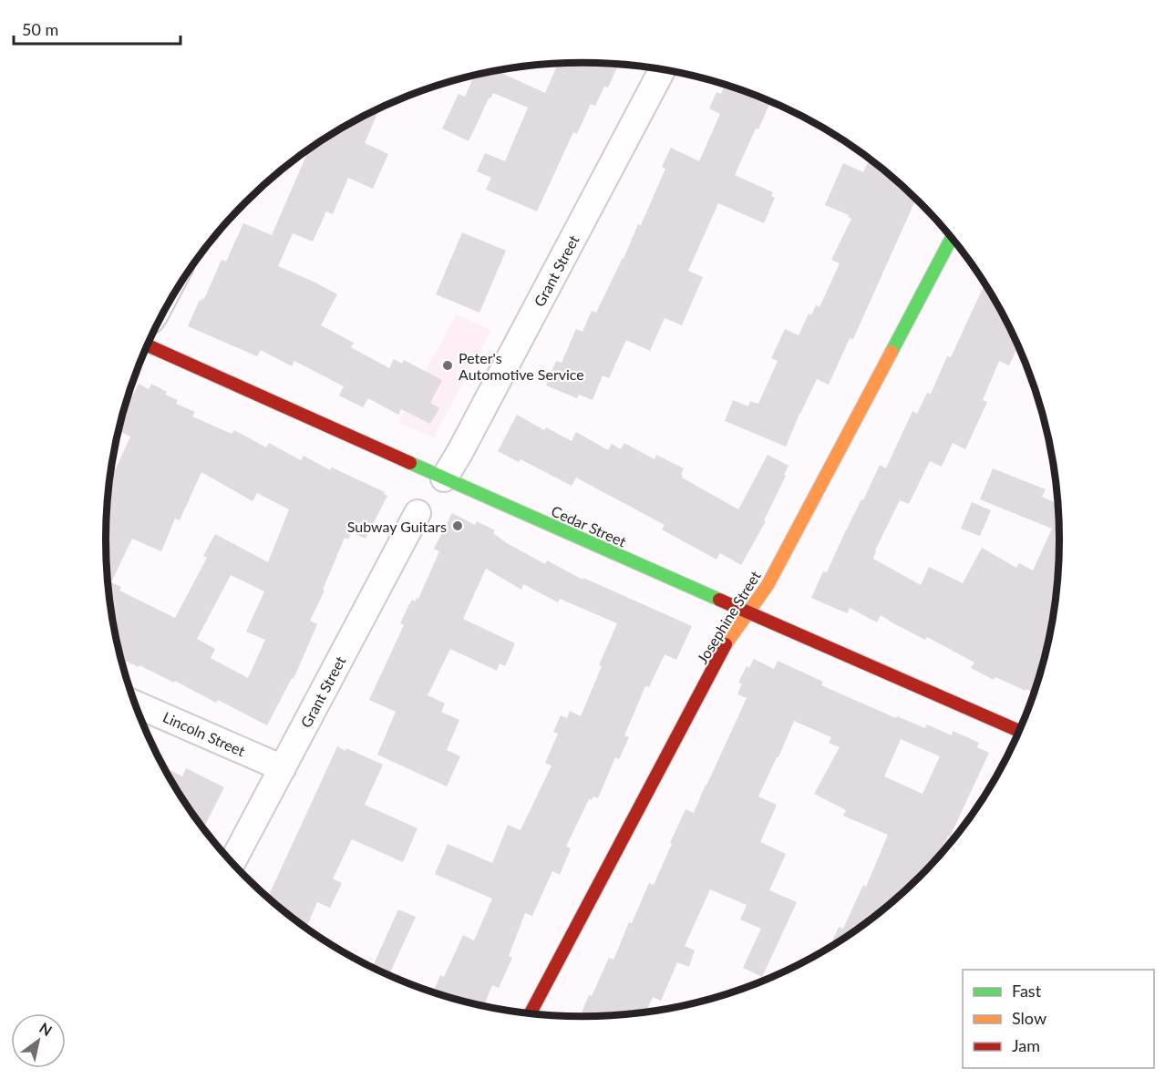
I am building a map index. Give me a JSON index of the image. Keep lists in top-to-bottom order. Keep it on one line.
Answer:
{"streets":{"street":["Grant Street","Cedar Street","Josephine Street","Lincoln Street"]},"crossings":[["Grant Street","Cedar Street"],["Grant Street","Lincoln Street"],["Cedar Street","Josephine Street"]],"places":["Peter's Automotive Service","Subway Guitars"],"legend":["Fast","Slow","Jam"],"scale_bar":"50 m","north":"top right"}
